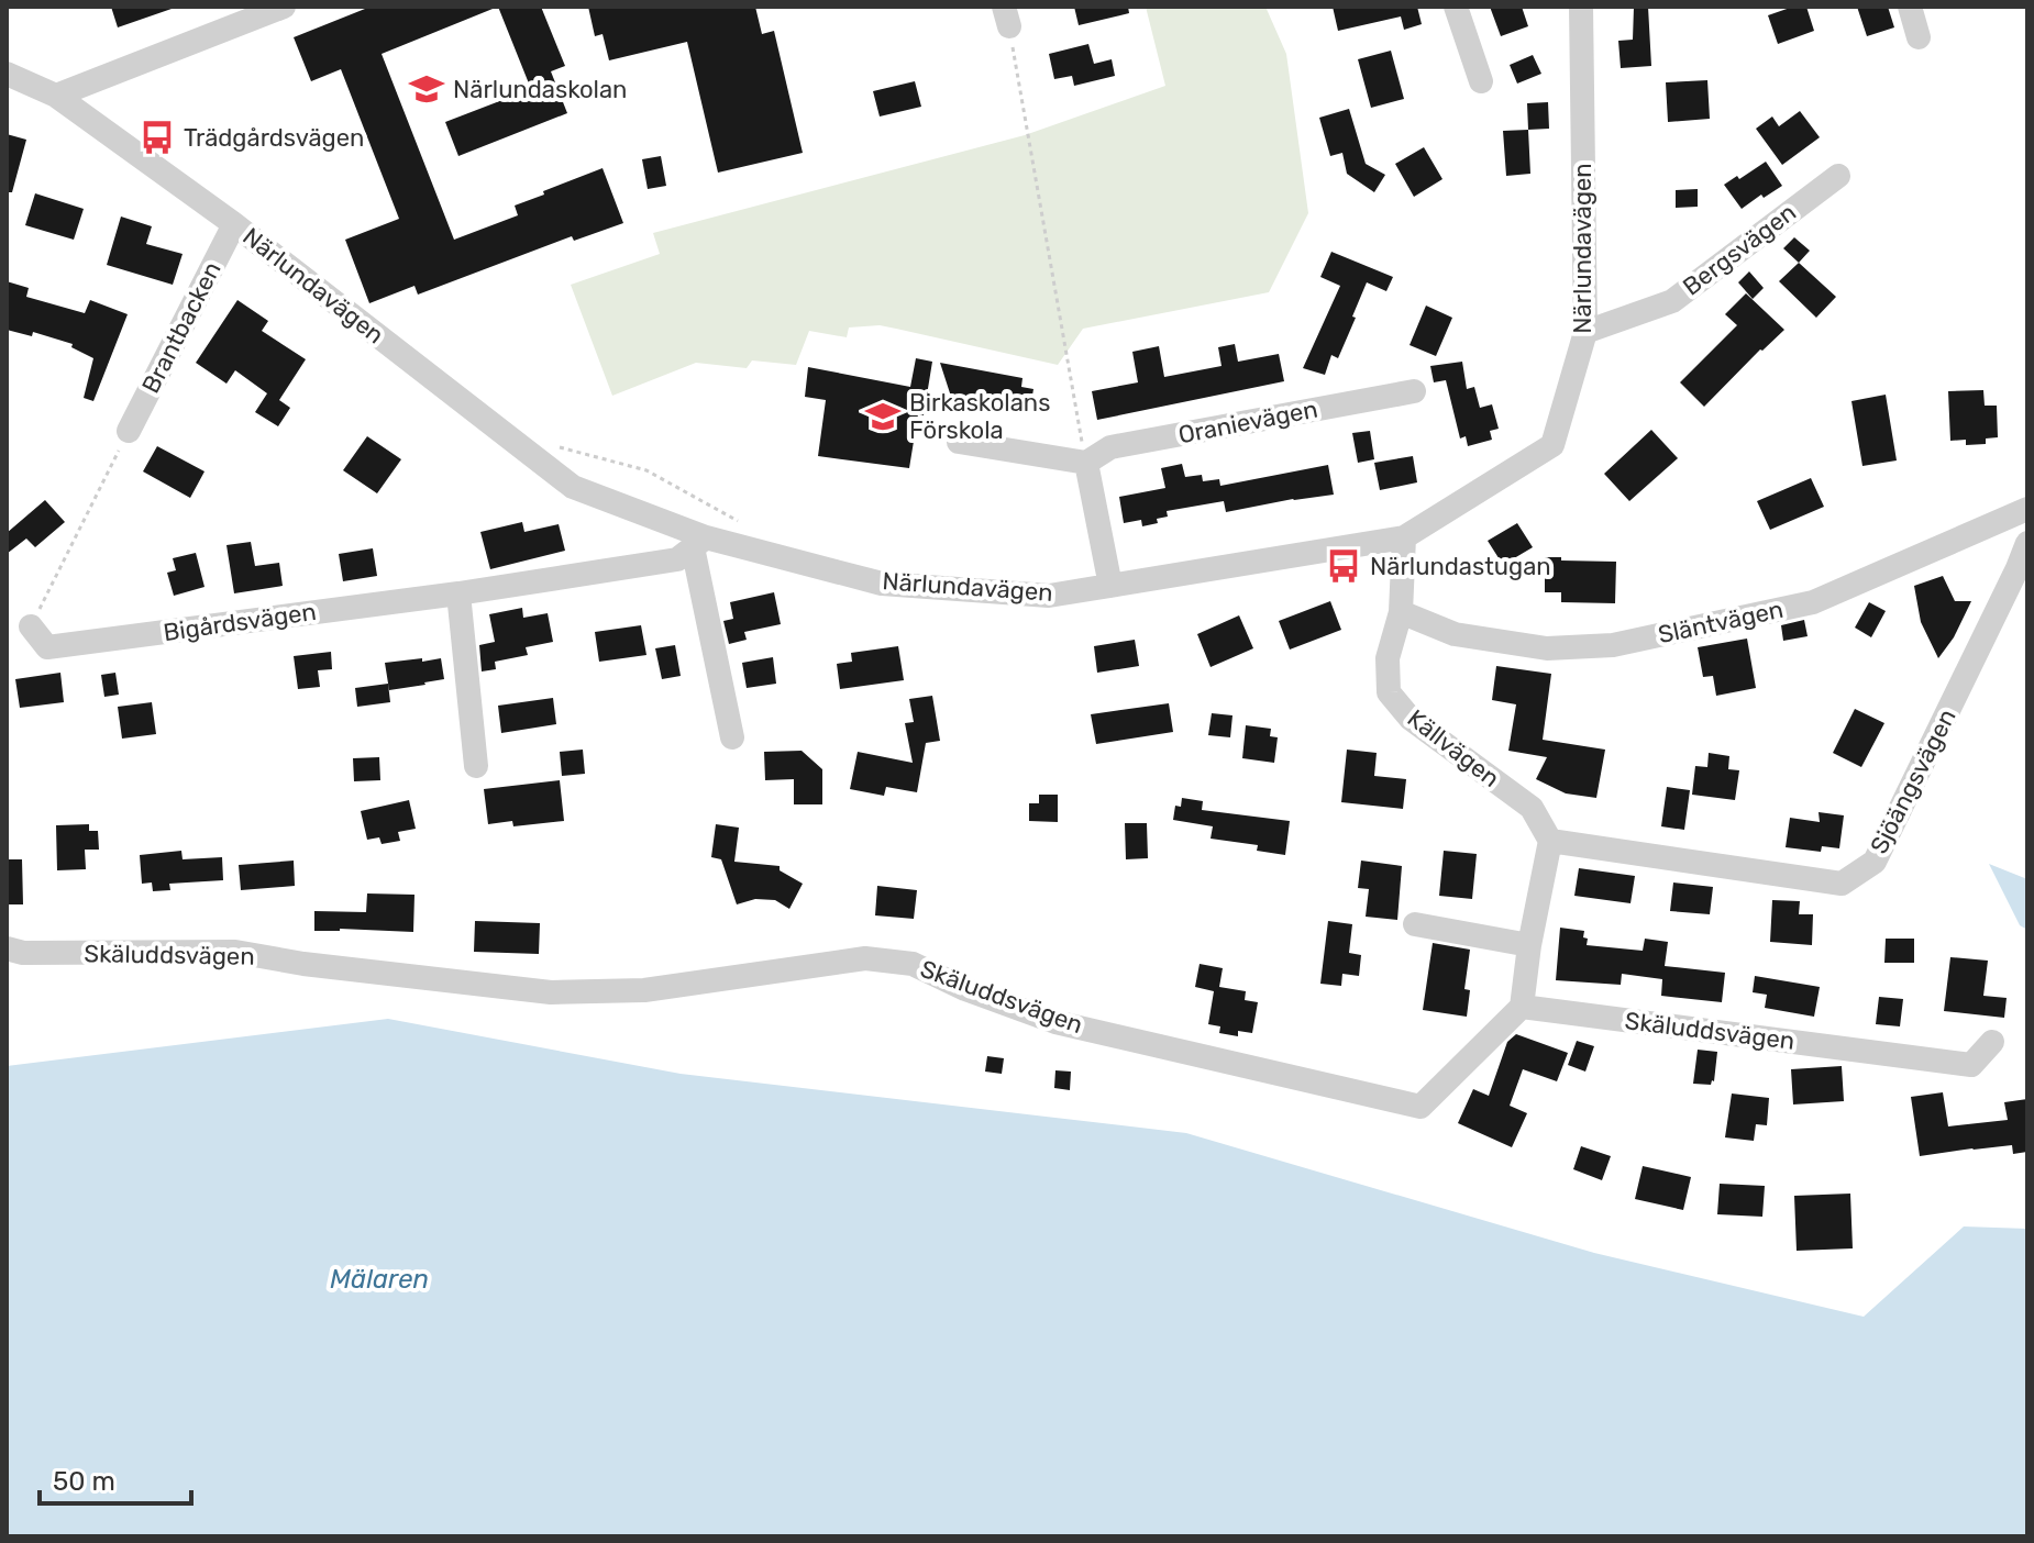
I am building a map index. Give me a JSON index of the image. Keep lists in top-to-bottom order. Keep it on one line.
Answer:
{"streets":{"street":["Närlundavägen","Bergsvägen","Brantbacken","Oranievägen","Bigårdsvägen","Släntvägen","Källvägen","Sjöängsvägen","Skäluddsvägen"]},"crossings":[["Närlundavägen","Bergsvägen"],["Närlundavägen","Brantbacken"],["Närlundavägen","Bigårdsvägen"],["Närlundavägen","Källvägen"],["Släntvägen","Källvägen"],["Källvägen","Sjöängsvägen"]],"water":["Mälaren"],"places":{"school or university":["Närlundaskolan","Birkaskolans Förskola"],"bus stop":["Trädgårdsvägen","Närlundastugan"]},"scale_bar":"50 m"}
